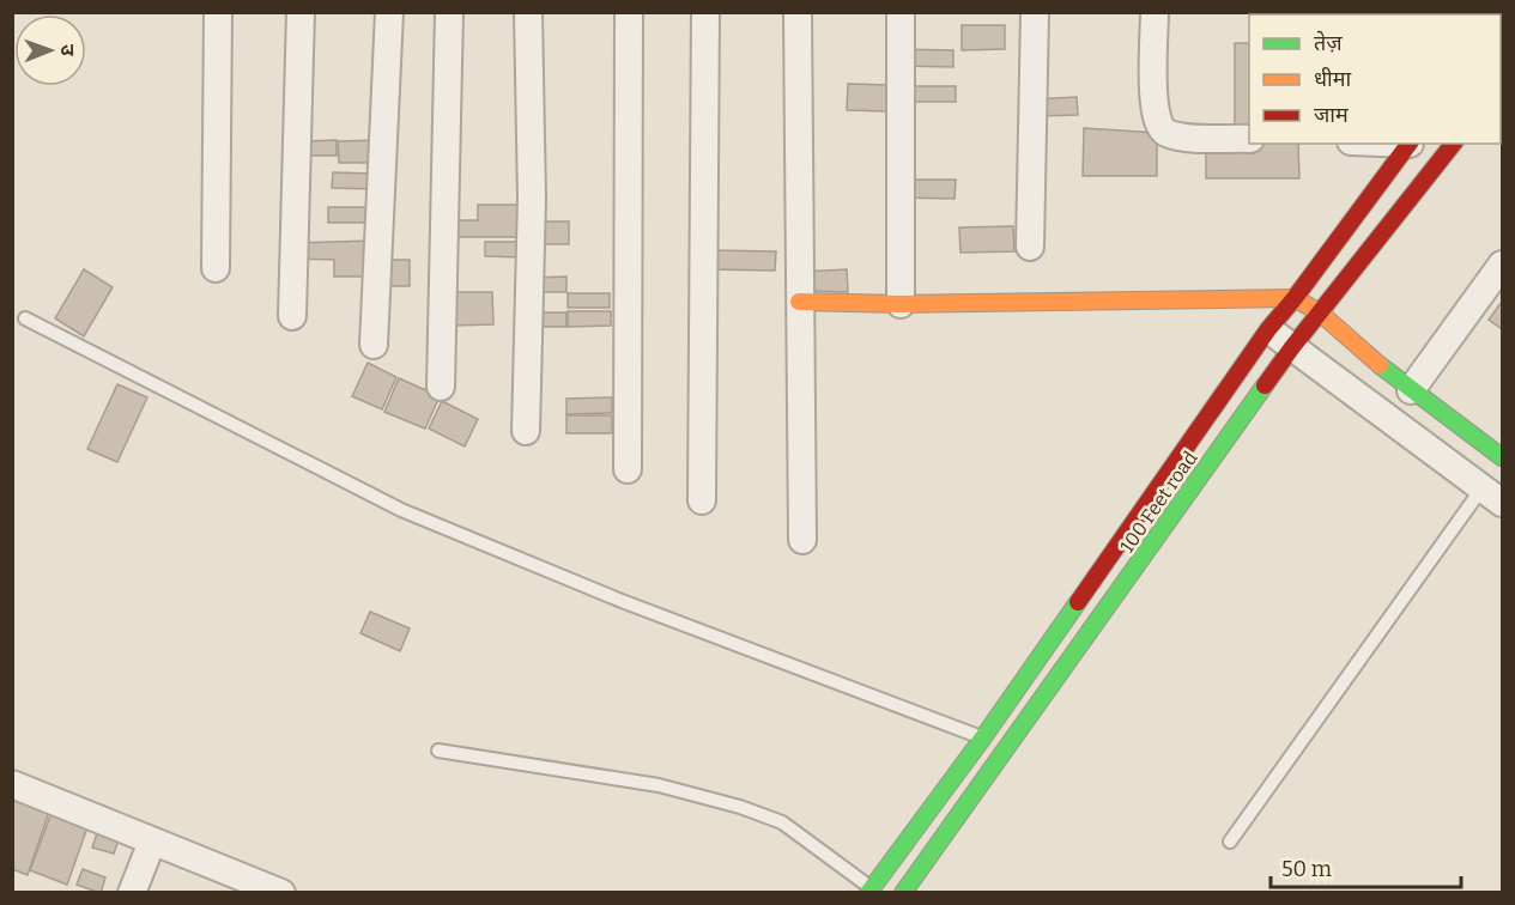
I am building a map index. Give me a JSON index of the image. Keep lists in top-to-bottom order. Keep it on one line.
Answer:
{"streets":{"street":["100 Feet road"]},"legend":["तेज़","धीमा","जाम"],"scale_bar":"50 m","north":"right"}
